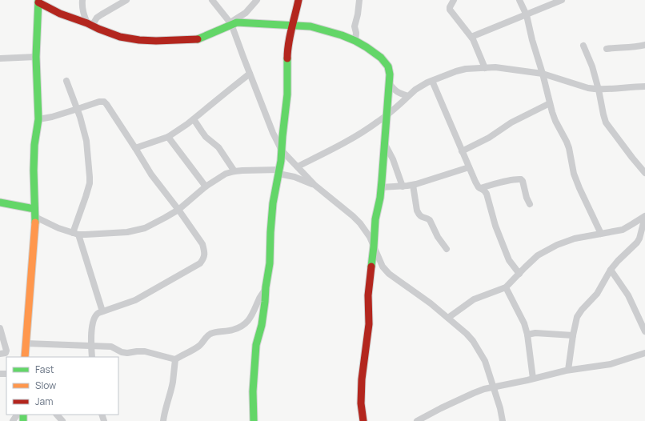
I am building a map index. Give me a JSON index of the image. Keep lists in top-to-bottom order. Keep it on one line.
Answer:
{"legend":["Fast","Slow","Jam"]}
